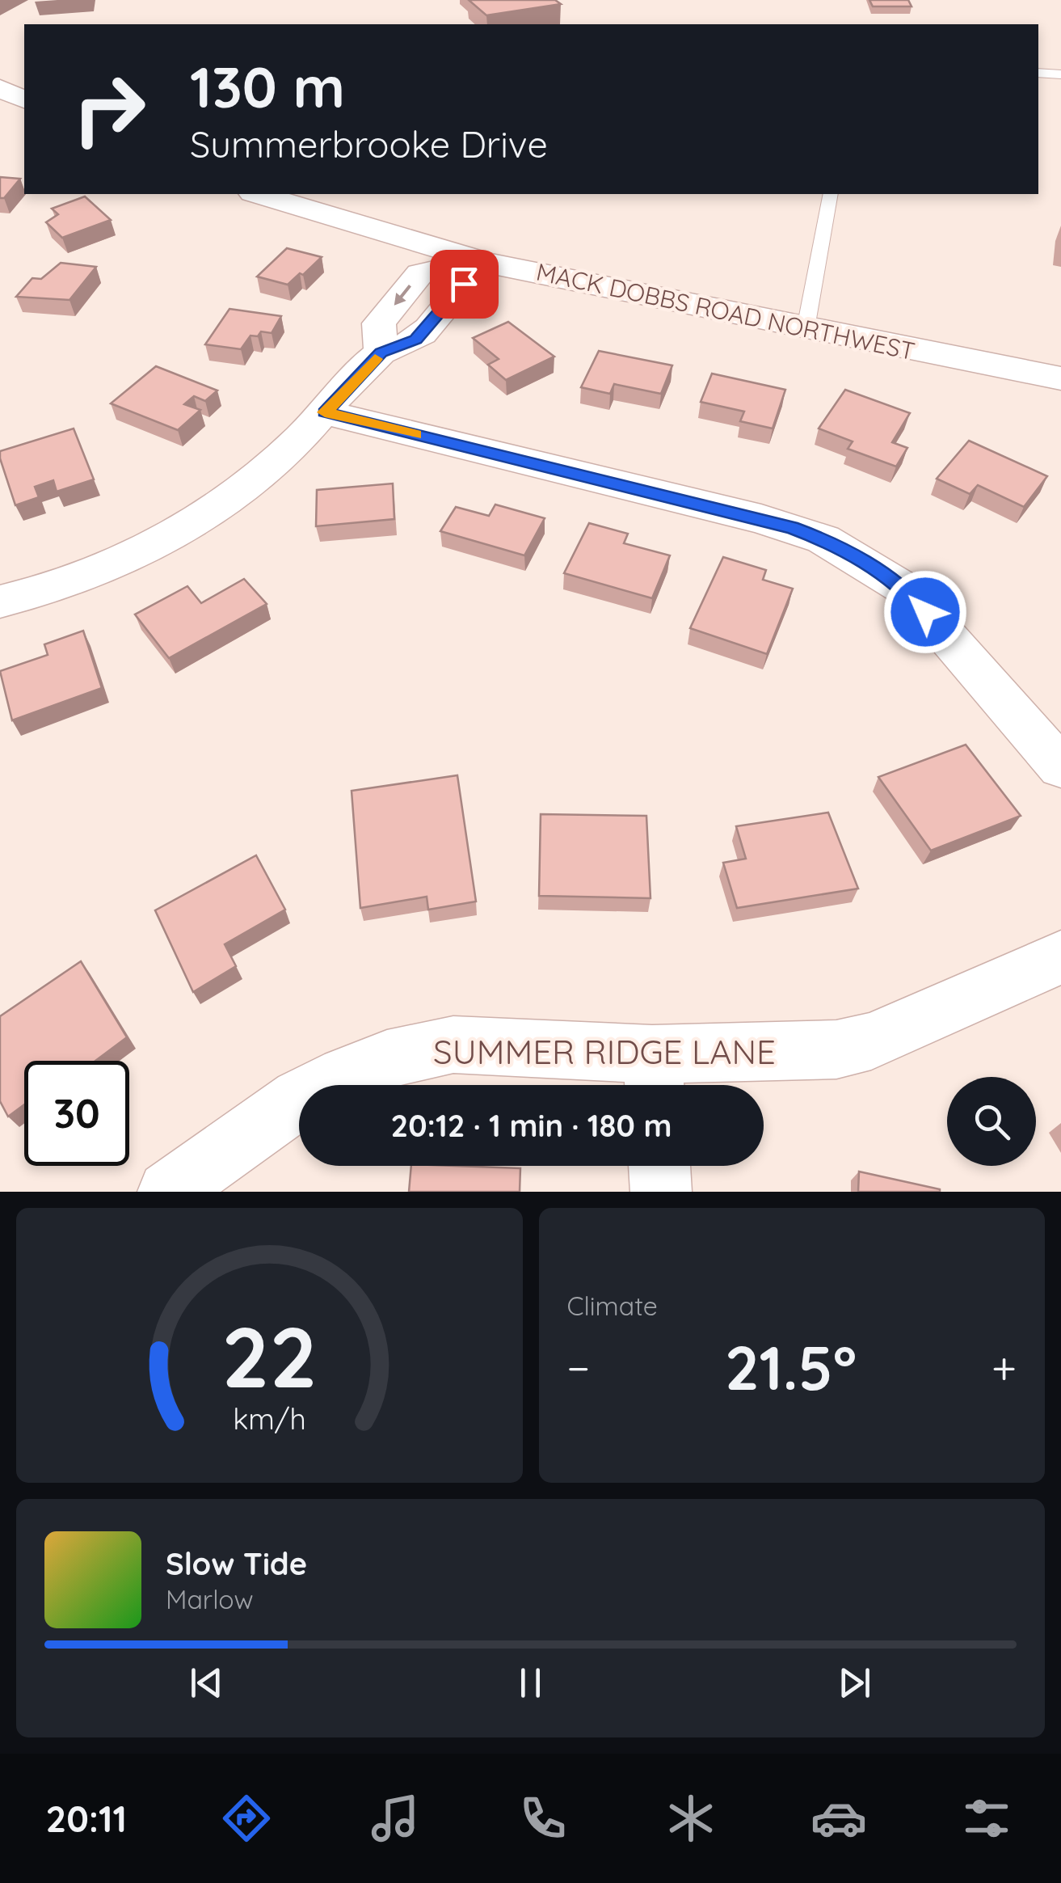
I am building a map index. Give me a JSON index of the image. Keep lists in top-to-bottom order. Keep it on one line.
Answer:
{"streets":{"street":["MACK DOBBS ROAD NORTHWEST","SUMMER RIDGE LANE"]},"page":{"turn":["130 m","Summerbrooke Drive"],"limit":"30","trip":"20:12 · 1 min · 180 m","tile":"Climate","heat":["−","21.5°","+"],"song":["Slow Tide","Marlow"],"tabs":"20:11","gauge":["22","km/h"]}}
